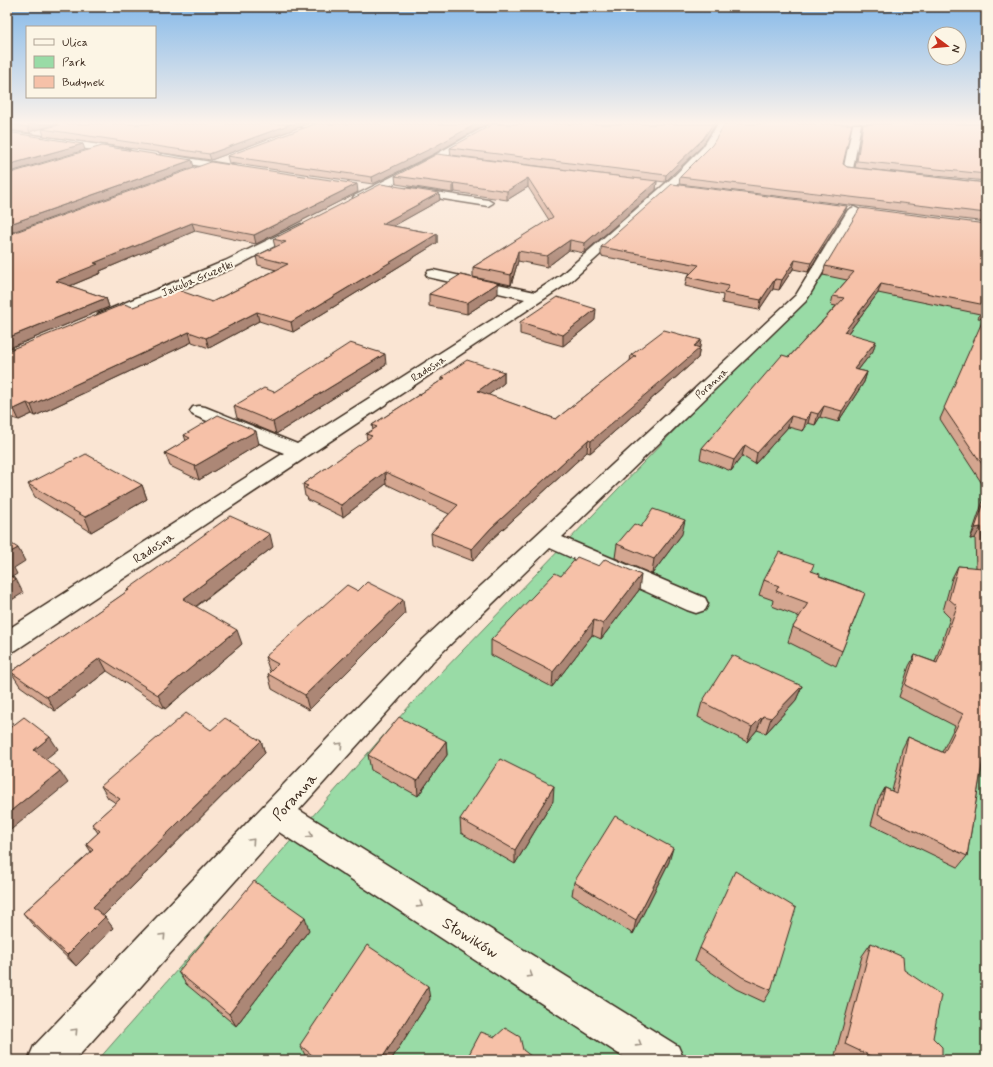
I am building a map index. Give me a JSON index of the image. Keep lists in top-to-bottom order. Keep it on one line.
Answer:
{"streets":{"street":["Jakuba Gruzełki","Radosna","Poranna","Słowików"]},"crossings":[["Poranna","Słowików"]],"one_way":["Poranna","Słowików"],"legend":["Ulica","Park","Budynek"],"north":"right"}
